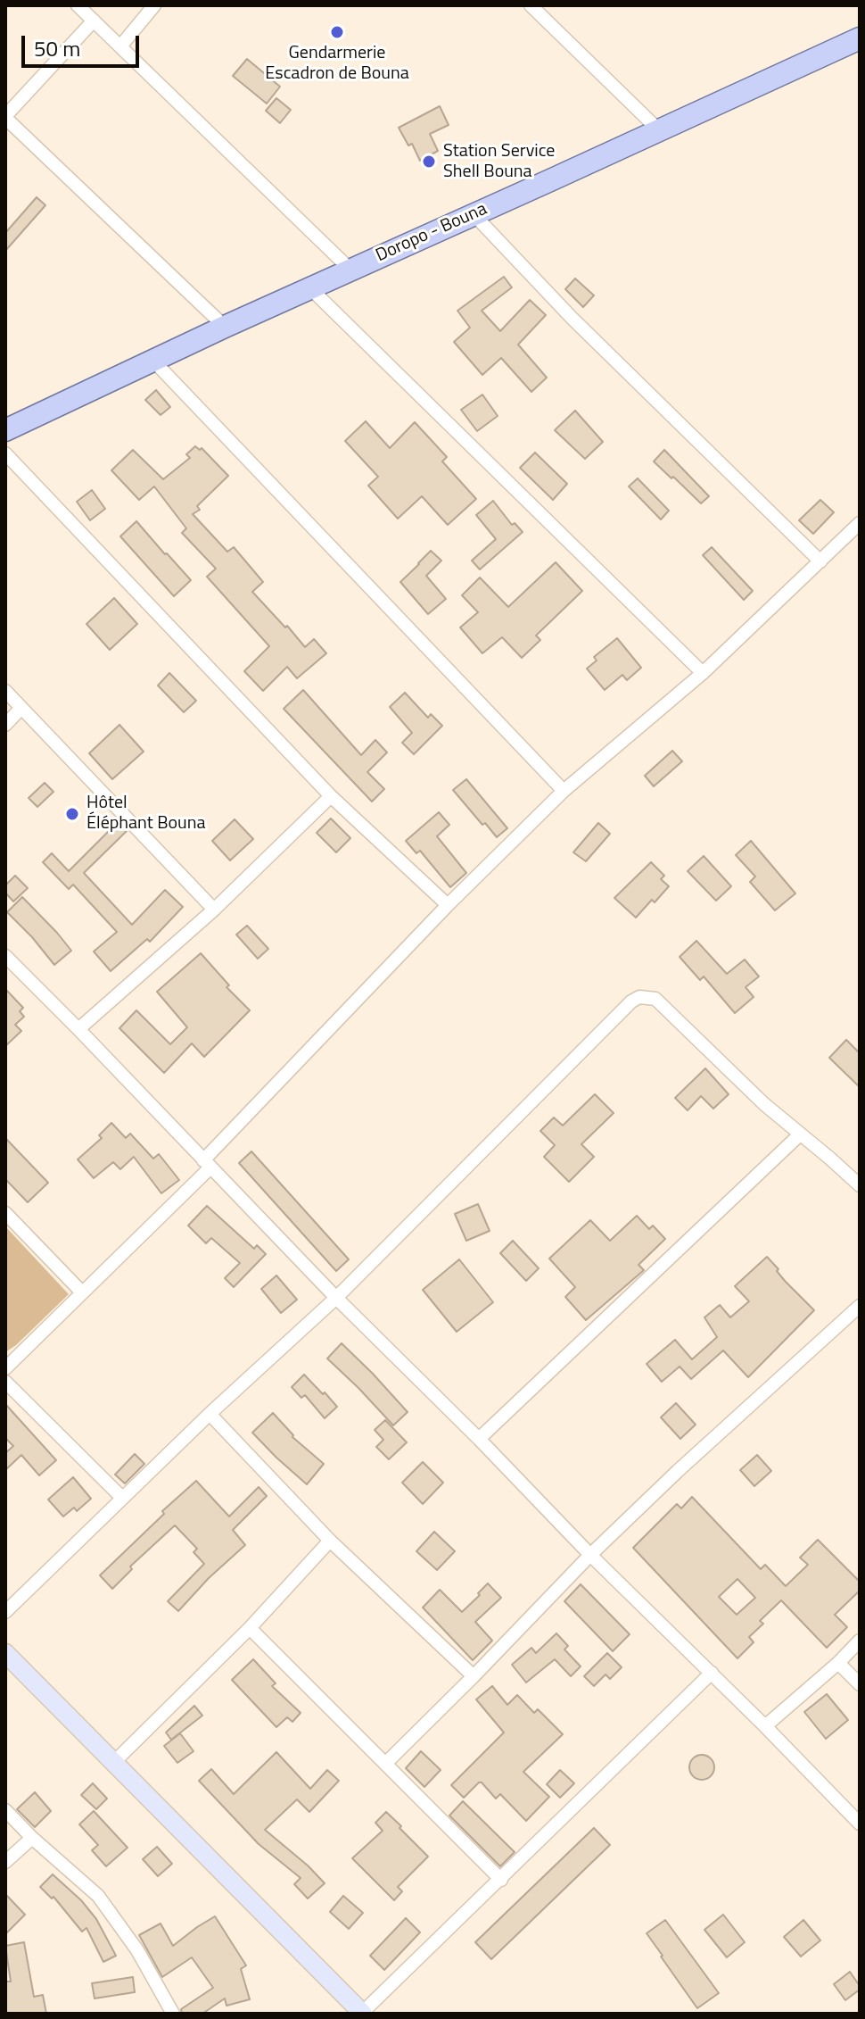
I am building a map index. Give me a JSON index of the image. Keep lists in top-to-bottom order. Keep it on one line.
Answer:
{"streets":{"main road":["Doropo - Bouna"]},"places":["Gendarmerie Escadron de Bouna","Station Service Shell Bouna","Hôtel Éléphant Bouna"],"scale_bar":"50 m"}
